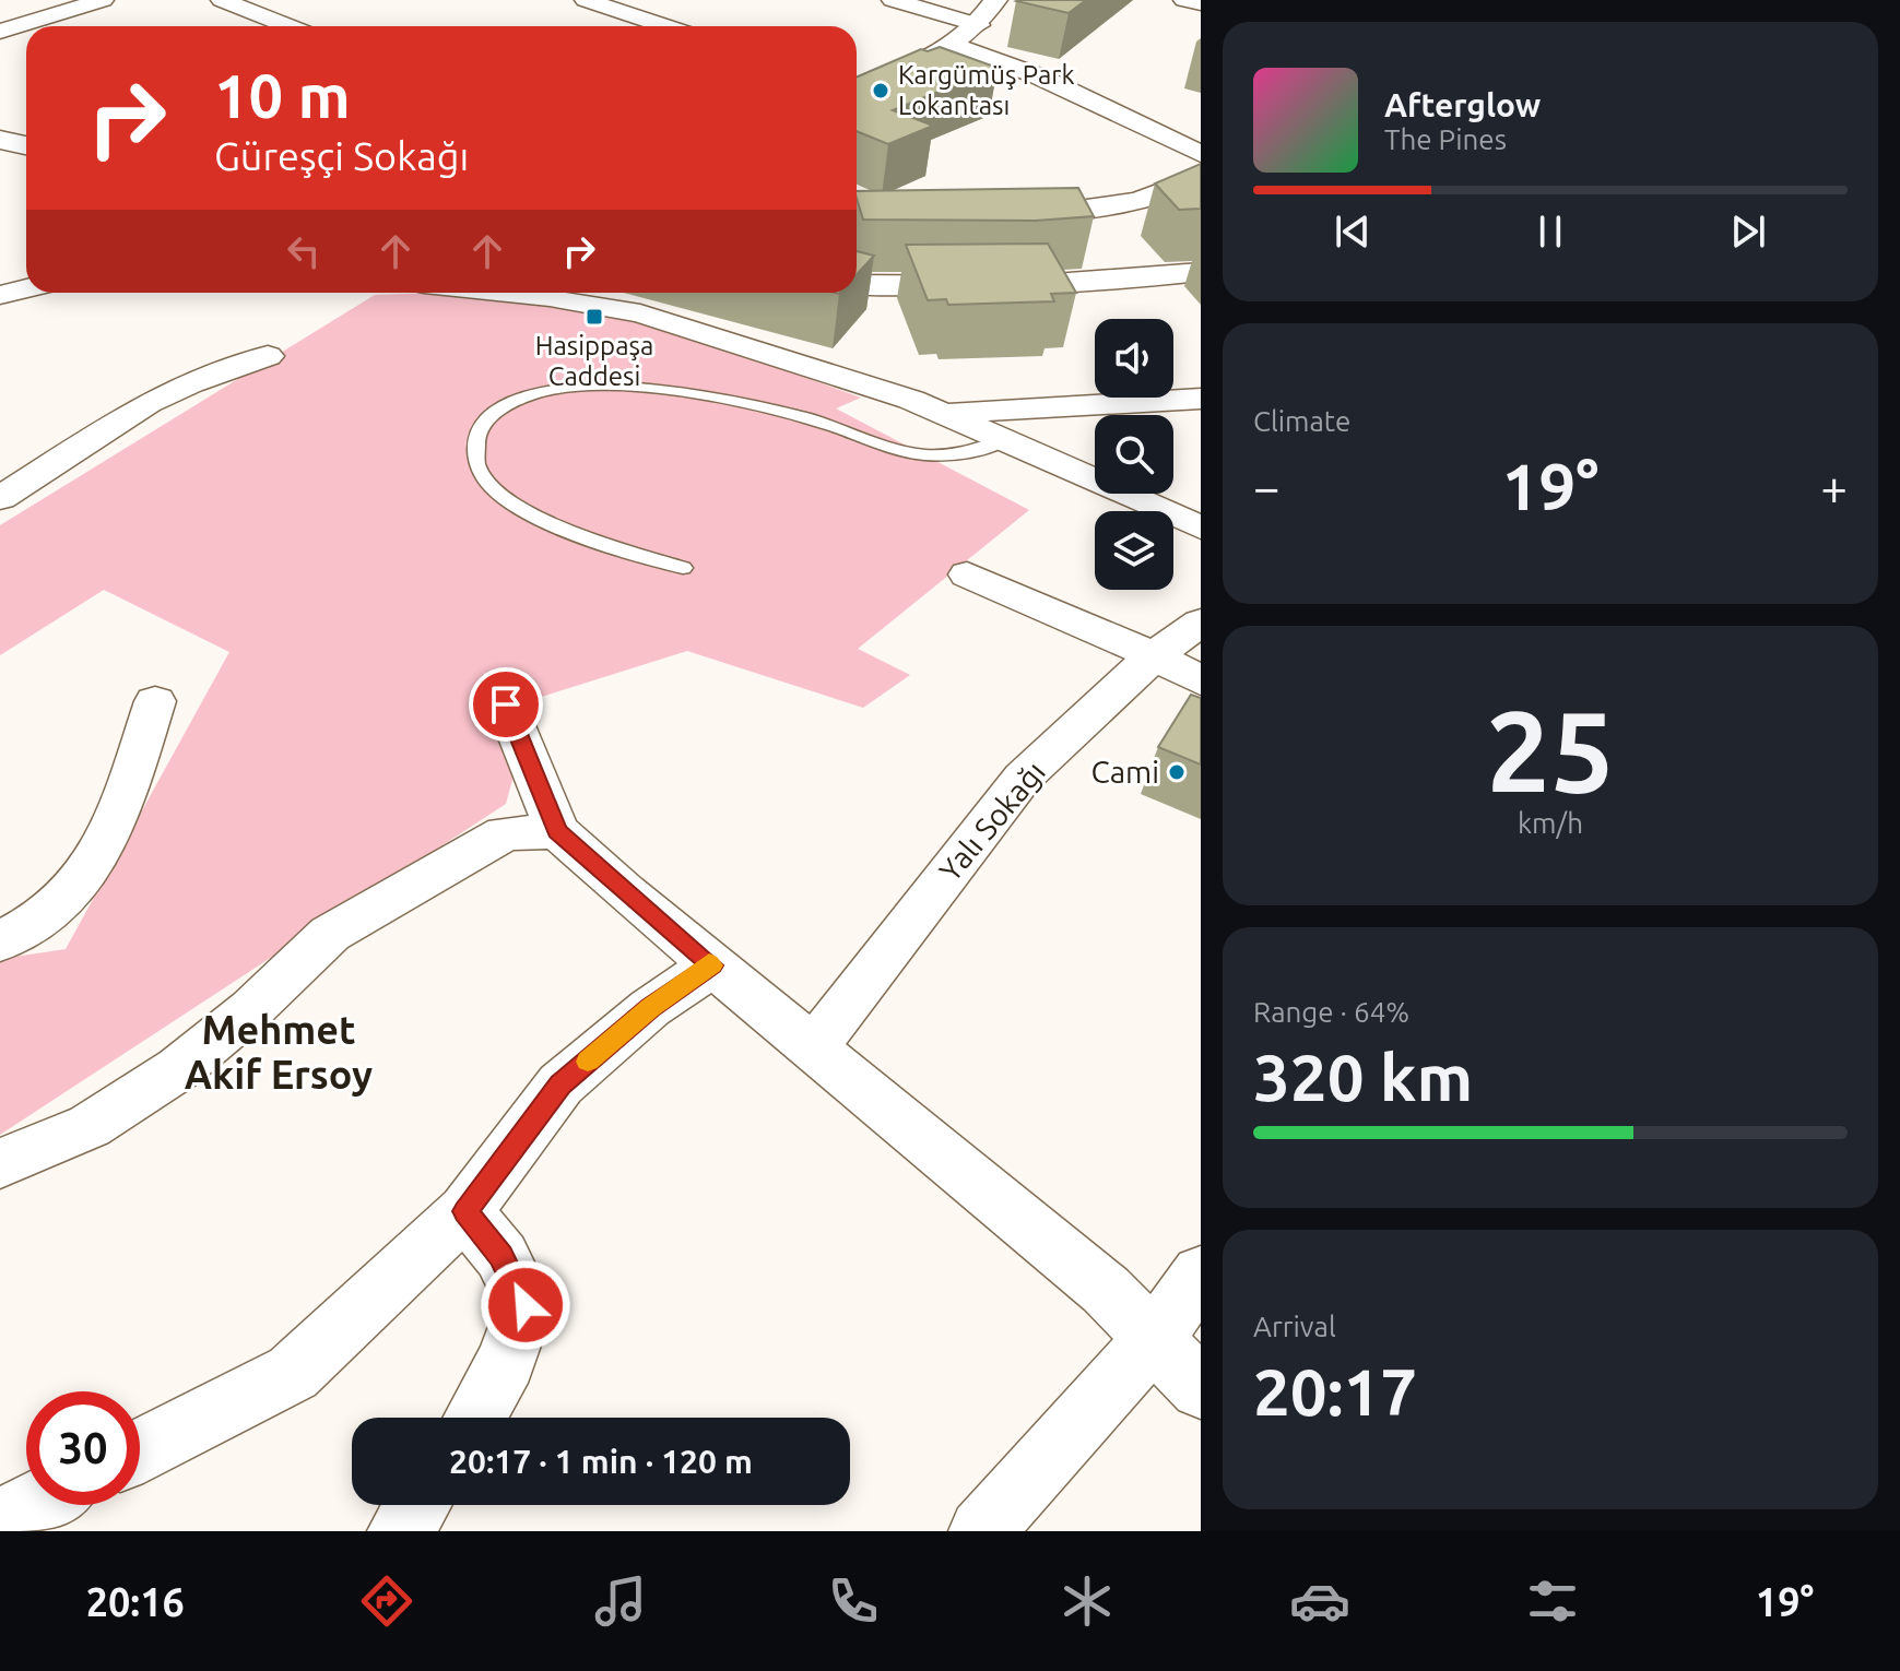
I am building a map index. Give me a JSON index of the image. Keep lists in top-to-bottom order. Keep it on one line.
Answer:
{"streets":{"street":["Yalı Sokağı"]},"districts":["Mehmet Akif Ersoy"],"places":{"other":["Kargümüş Park Lokantası","Cami"],"transit":["Hasippaşa Caddesi"]},"page":{"turn":["10 m","Güreşçi Sokağı"],"song":["Afterglow","The Pines"],"tile":["Climate",["25","km/h"],["Range · 64%","320 km"],["Arrival","20:17"]],"heat":["−","19°","+"],"limit":"30","trip":"20:17 · 1 min · 120 m","tabs":["20:16","19°"]}}
